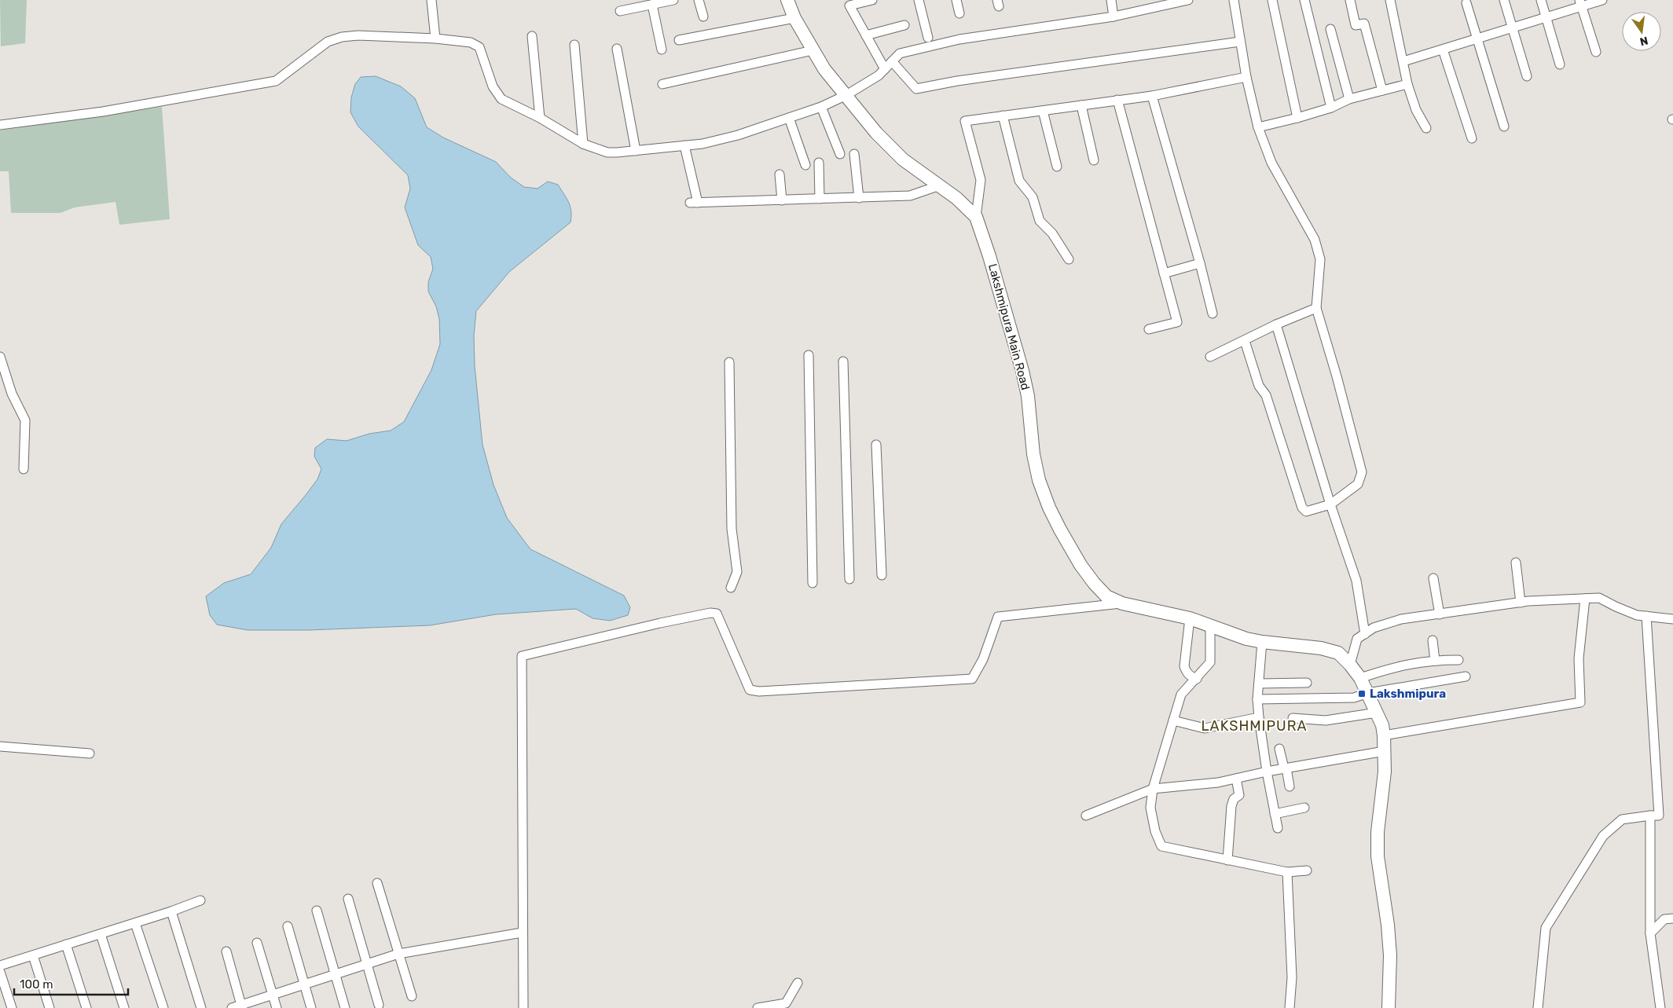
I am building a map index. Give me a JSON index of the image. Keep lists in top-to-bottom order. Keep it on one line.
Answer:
{"streets":{"main road":["Lakshmipura Main Road"]},"districts":["LAKSHMIPURA"],"places":{"transit":["Lakshmipura"]},"scale_bar":"100 m","north":"bottom"}
